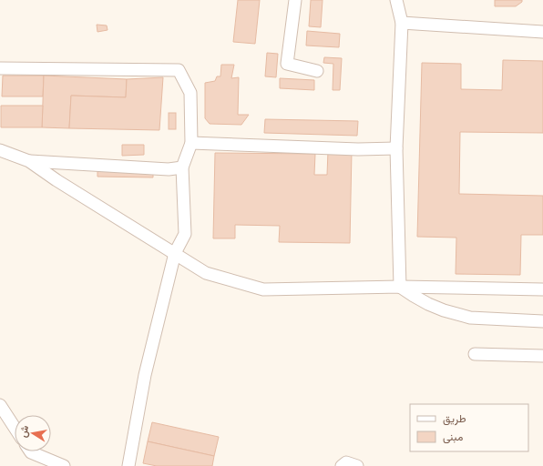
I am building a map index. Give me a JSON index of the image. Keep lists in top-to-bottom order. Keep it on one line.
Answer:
{"legend":["طريق","مبنى"],"north":"left"}
